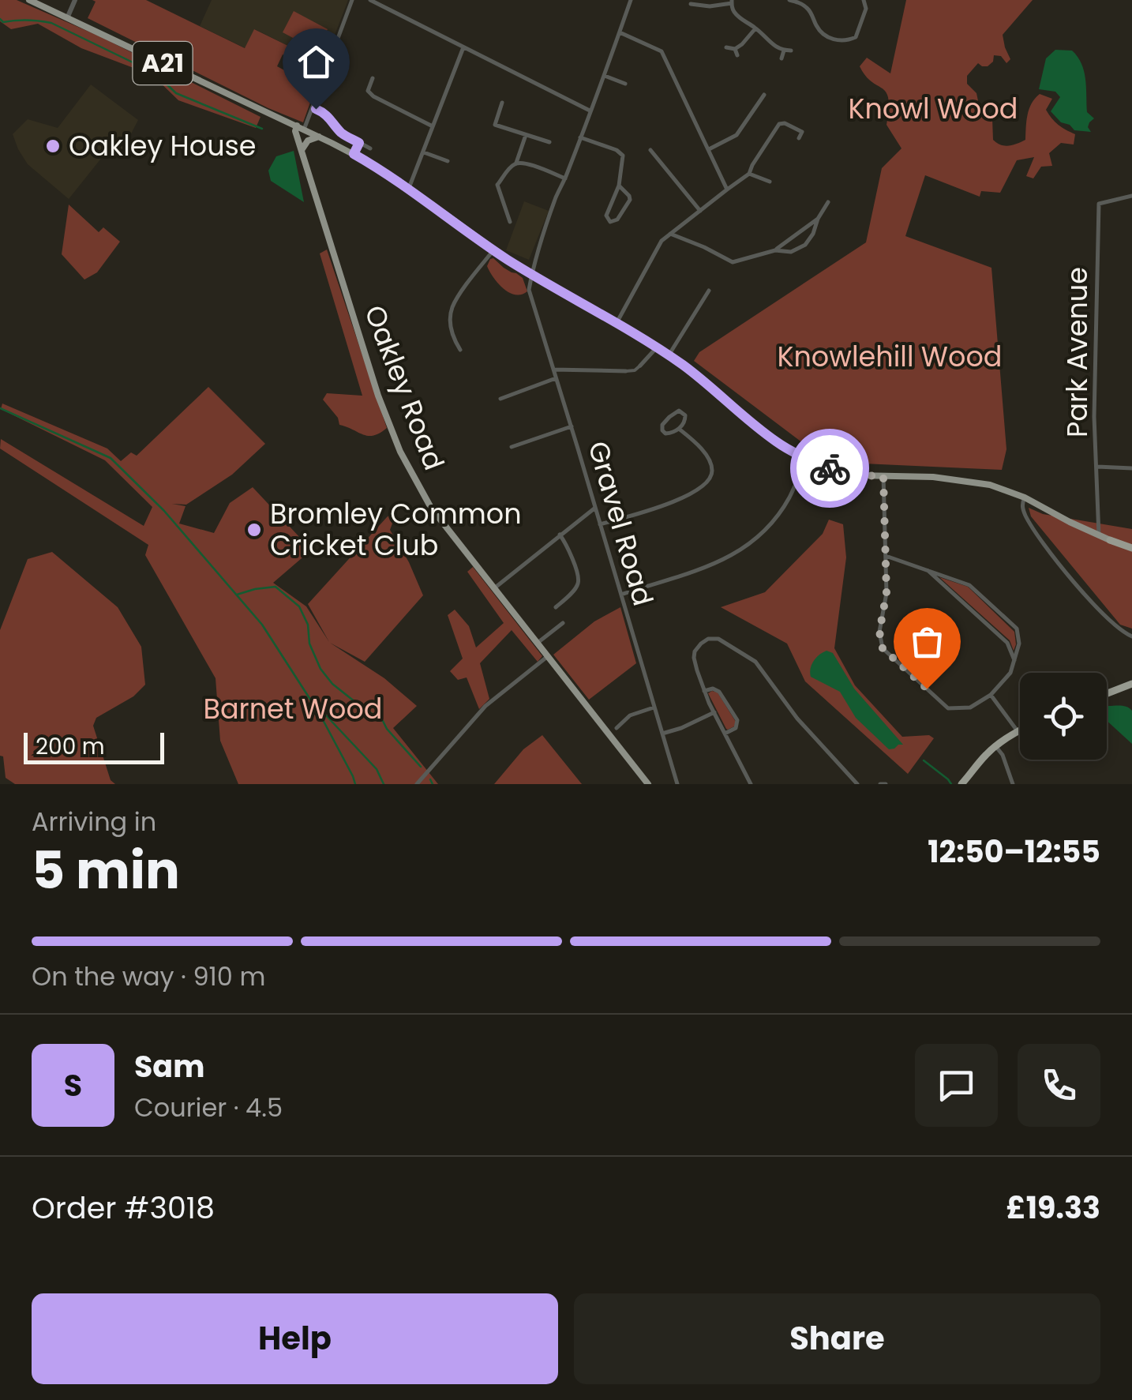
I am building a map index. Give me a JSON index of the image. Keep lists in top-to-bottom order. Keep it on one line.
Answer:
{"streets":{"highway":["A21"],"main road":["Oakley Road"],"street":["Park Avenue","Gravel Road"]},"crossings":[["A21","Park Avenue"],["A21","Oakley Road"],["A21","Gravel Road"]],"parks":["Knowl Wood","Knowlehill Wood","Barnet Wood"],"places":["Oakley House","Bromley Common Cricket Club"],"scale_bar":"200 m","page":{"scale":"200 m","heading":["5 min","Arriving in","12:50–12:55"],"panel":["Sam","Courier · 4.5","Order #3018","£19.33"],"bar":"On the way · 910 m","round":"S","buttons":["Help","Share"]}}
